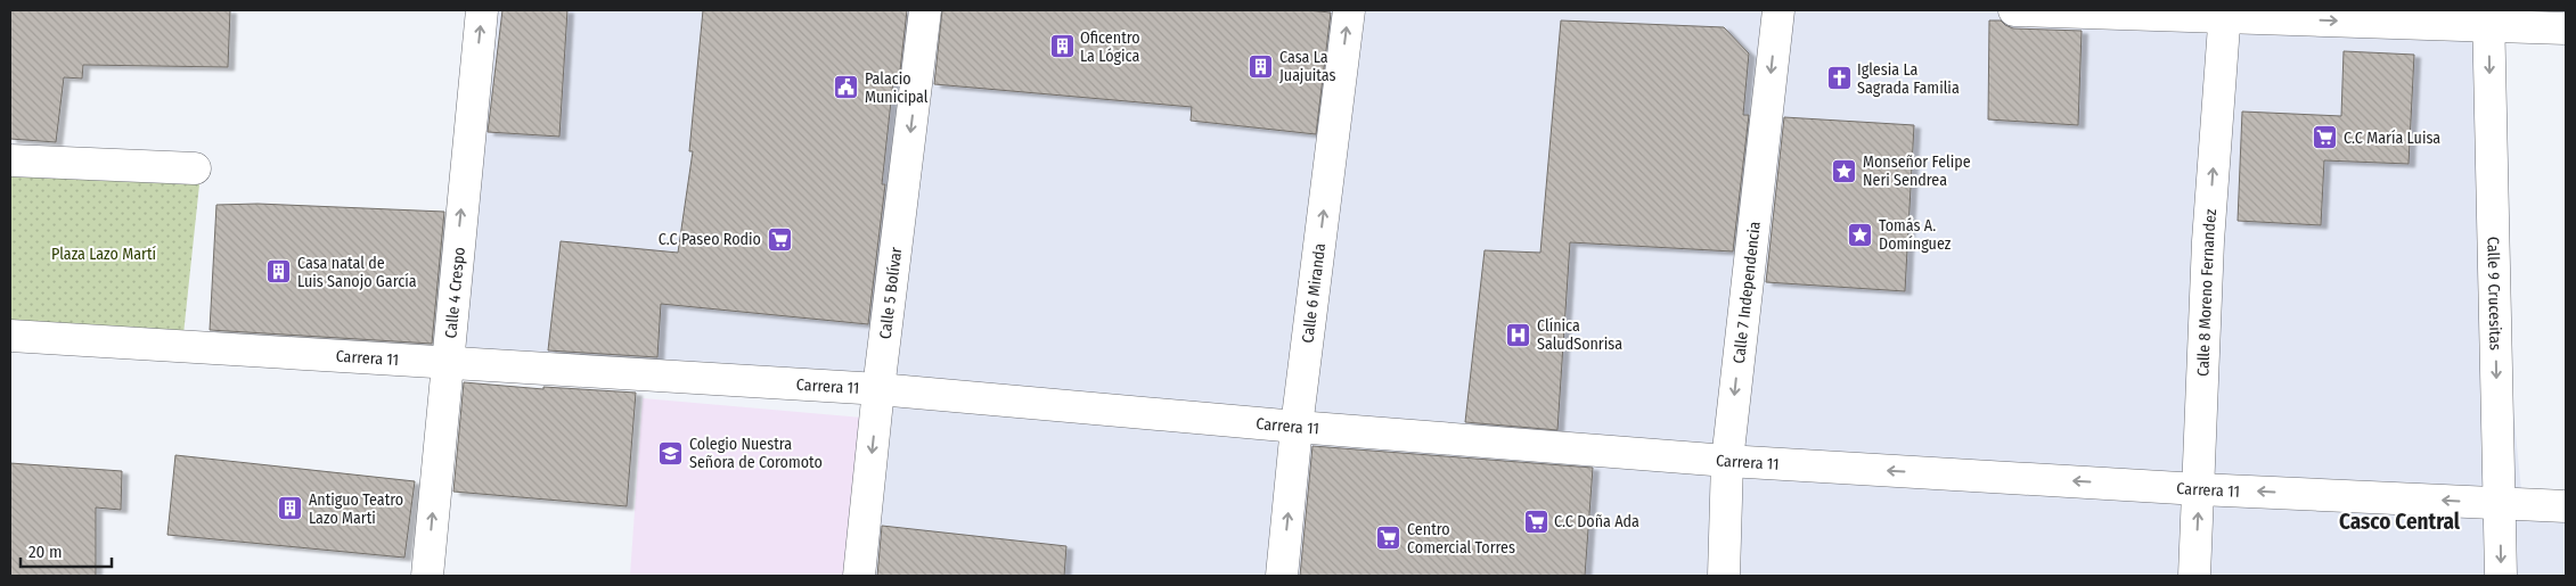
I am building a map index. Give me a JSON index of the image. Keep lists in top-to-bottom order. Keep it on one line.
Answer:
{"streets":{"street":["Calle 4 Crespo","Calle 5 Bolívar","Calle 6 Miranda","Calle 7 Independencia","Calle 8 Moreno Fernandez","Calle 9 Crucesitas","Carrera 11"]},"crossings":[["Calle 4 Crespo","Carrera 11"],["Calle 5 Bolívar","Carrera 11"],["Calle 6 Miranda","Carrera 11"],["Calle 7 Independencia","Carrera 11"],["Calle 8 Moreno Fernandez","Carrera 11"],["Calle 9 Crucesitas","Carrera 11"]],"one_way":["Calle 4 Crespo","Calle 5 Bolívar","Calle 6 Miranda","Calle 7 Independencia","Calle 8 Moreno Fernandez","Calle 9 Crucesitas"],"districts":["Casco Central"],"parks":["Plaza Lazo Martí"],"places":{"building":["Oficentro La Lógica","Casa La Juajuitas","Casa natal de Luis Sanojo García","Antiguo Teatro Lazo Marti"],"church":["Iglesia La Sagrada Familia"],"public building":["Palacio Municipal"],"supermarket":["C.C María Luisa","C.C Paseo Rodio","C.C Doña Ada","Centro Comercial Torres"],"place":["Monseñor Felipe Neri Sendrea","Tomás A. Domínguez"],"hospital":["Clínica SaludSonrisa"],"school or university":["Colegio Nuestra Señora de Coromoto"]},"scale_bar":"20 m"}
